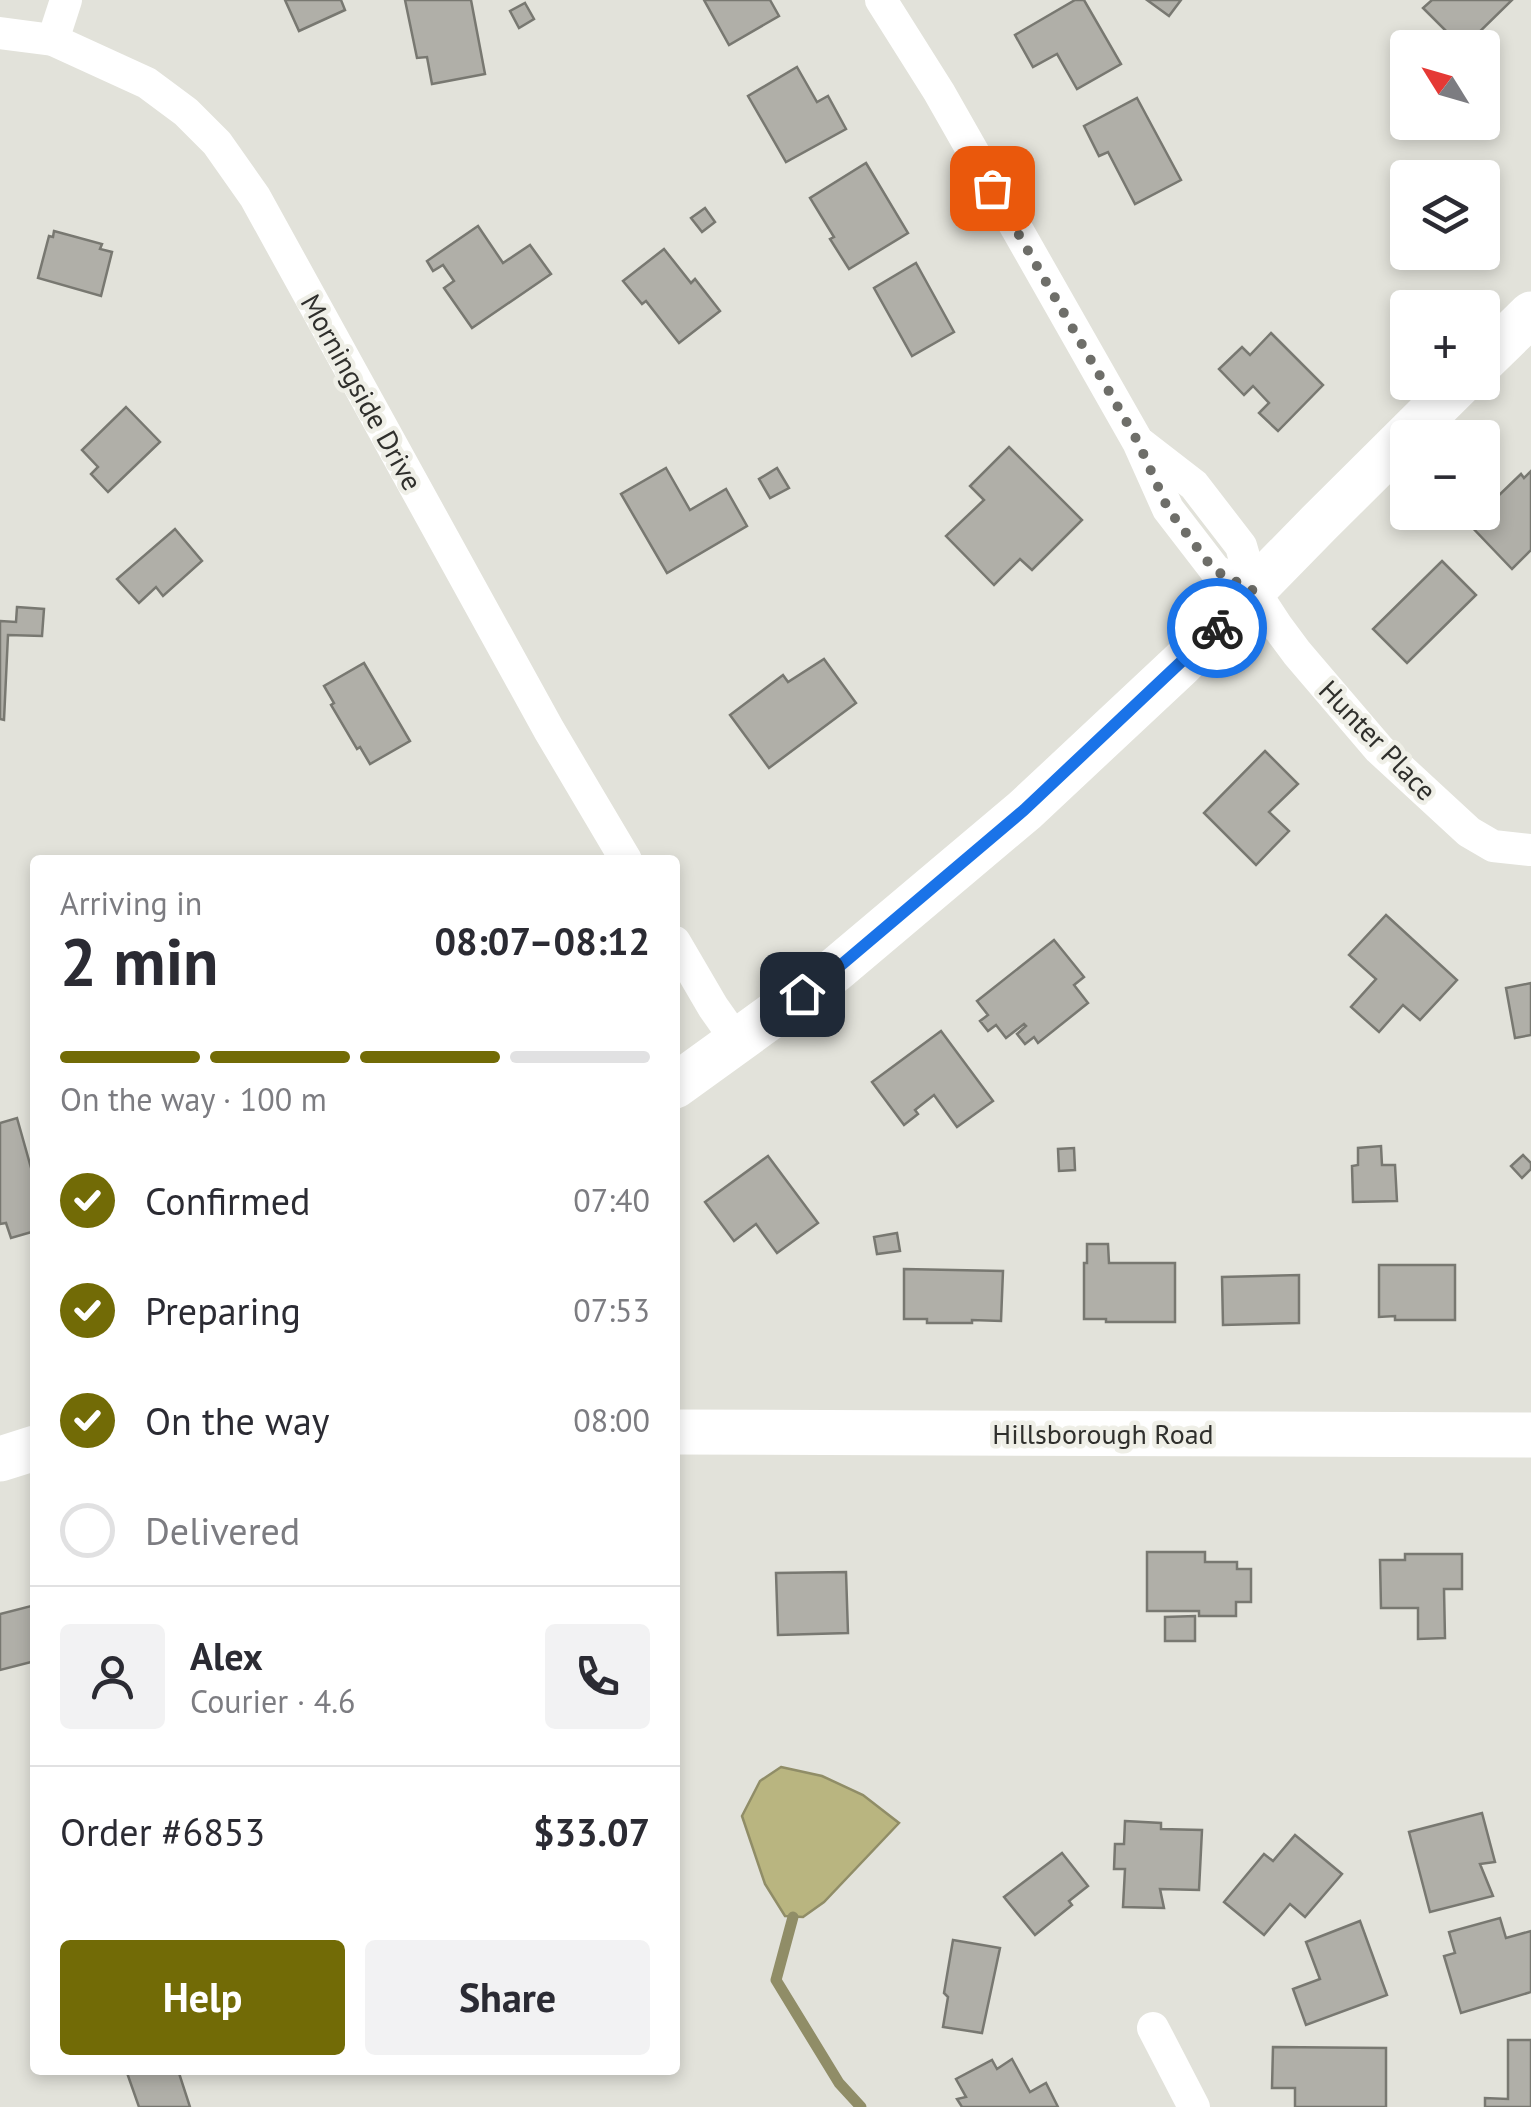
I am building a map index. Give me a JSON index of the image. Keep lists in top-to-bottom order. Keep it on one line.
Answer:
{"streets":{"main road":["Hillsborough Road"],"street":["Morningside Drive","Hunter Place"]},"north":"top left","page":{"map_buttons":["+","−"],"heading":["2 min","Arriving in","08:07–08:12"],"panel":["Alex","Courier · 4.6","Order #6853","$33.07"],"bar":"On the way · 100 m","list":[["Confirmed","07:40"],["Preparing","07:53"],["On the way","08:00"],"Delivered"],"buttons":["Help","Share"]}}
